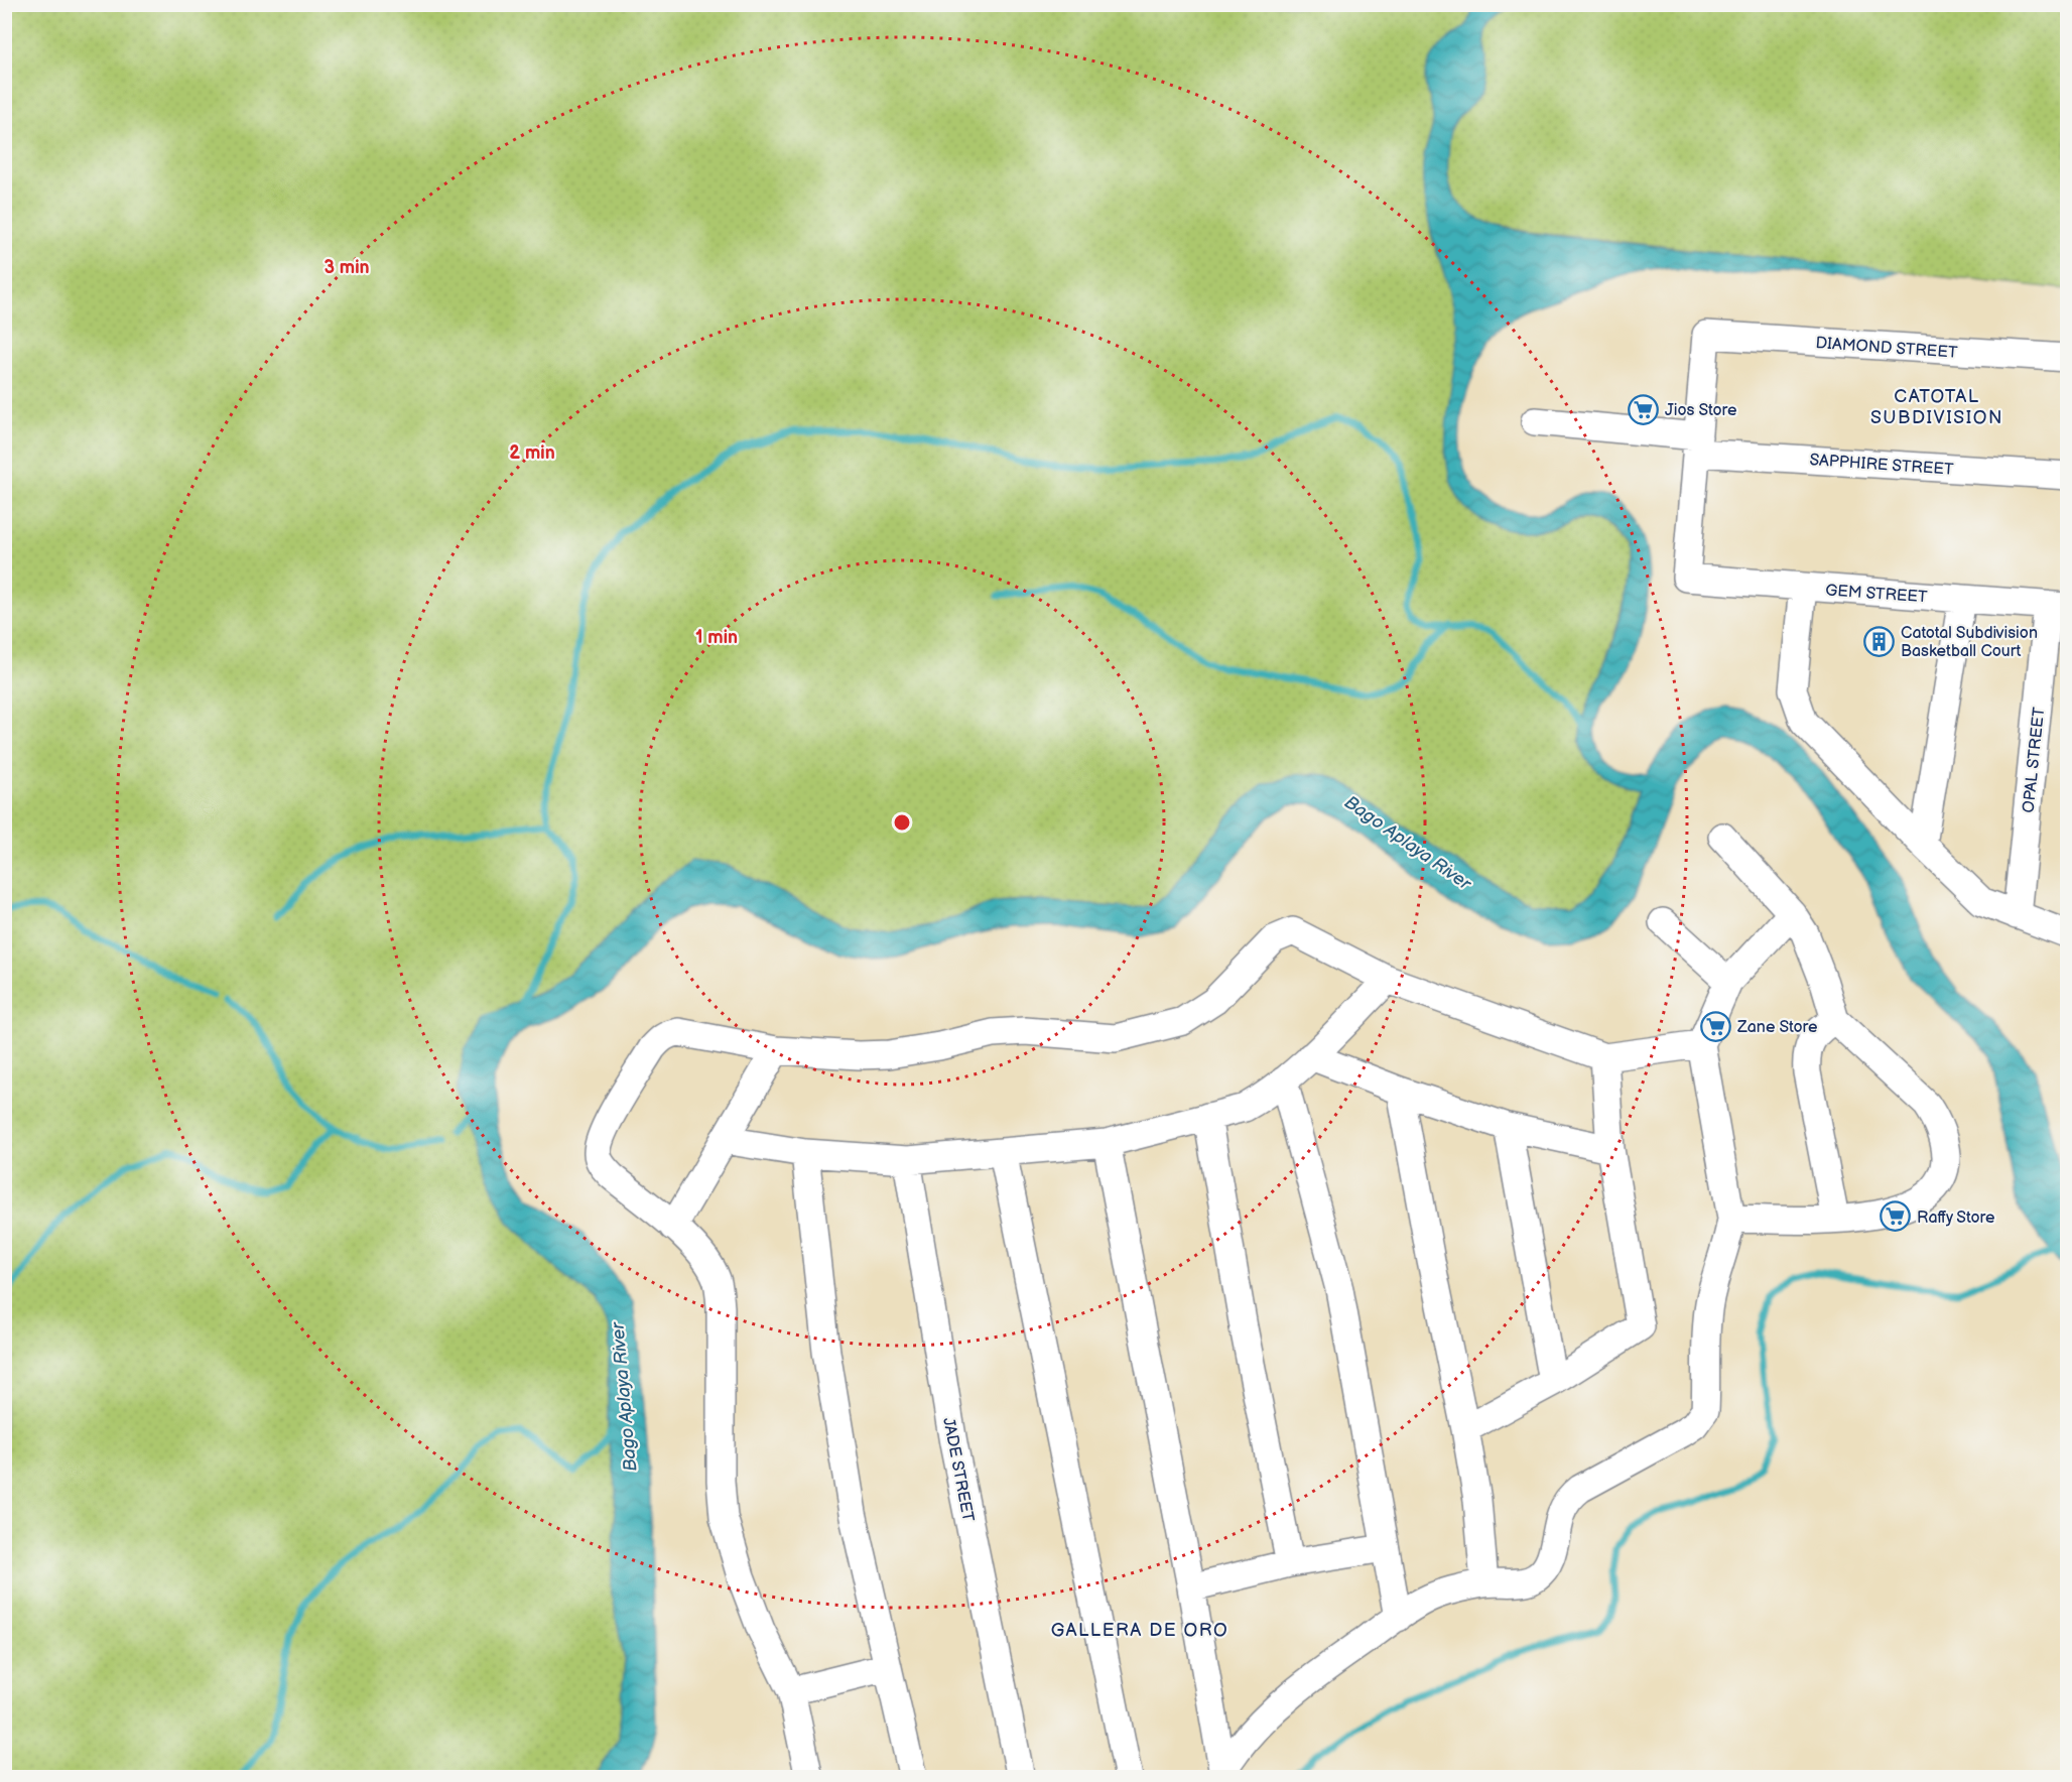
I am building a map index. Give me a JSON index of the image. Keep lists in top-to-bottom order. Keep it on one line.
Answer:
{"streets":{"street":["DIAMOND STREET","SAPPHIRE STREET","GEM STREET","OPAL STREET","JADE STREET"]},"crossings":[["DIAMOND STREET","SAPPHIRE STREET"],["DIAMOND STREET","GEM STREET"],["SAPPHIRE STREET","GEM STREET"],["GEM STREET","OPAL STREET"]],"districts":["CATOTAL SUBDIVISION","GALLERA DE ORO"],"water":["Bago Aplaya River"],"places":{"supermarket":["Jios Store","Zane Store","Raffy Store"],"building":["Catotal Subdivision Basketball Court"]},"rings":["3 min","2 min","1 min"]}
